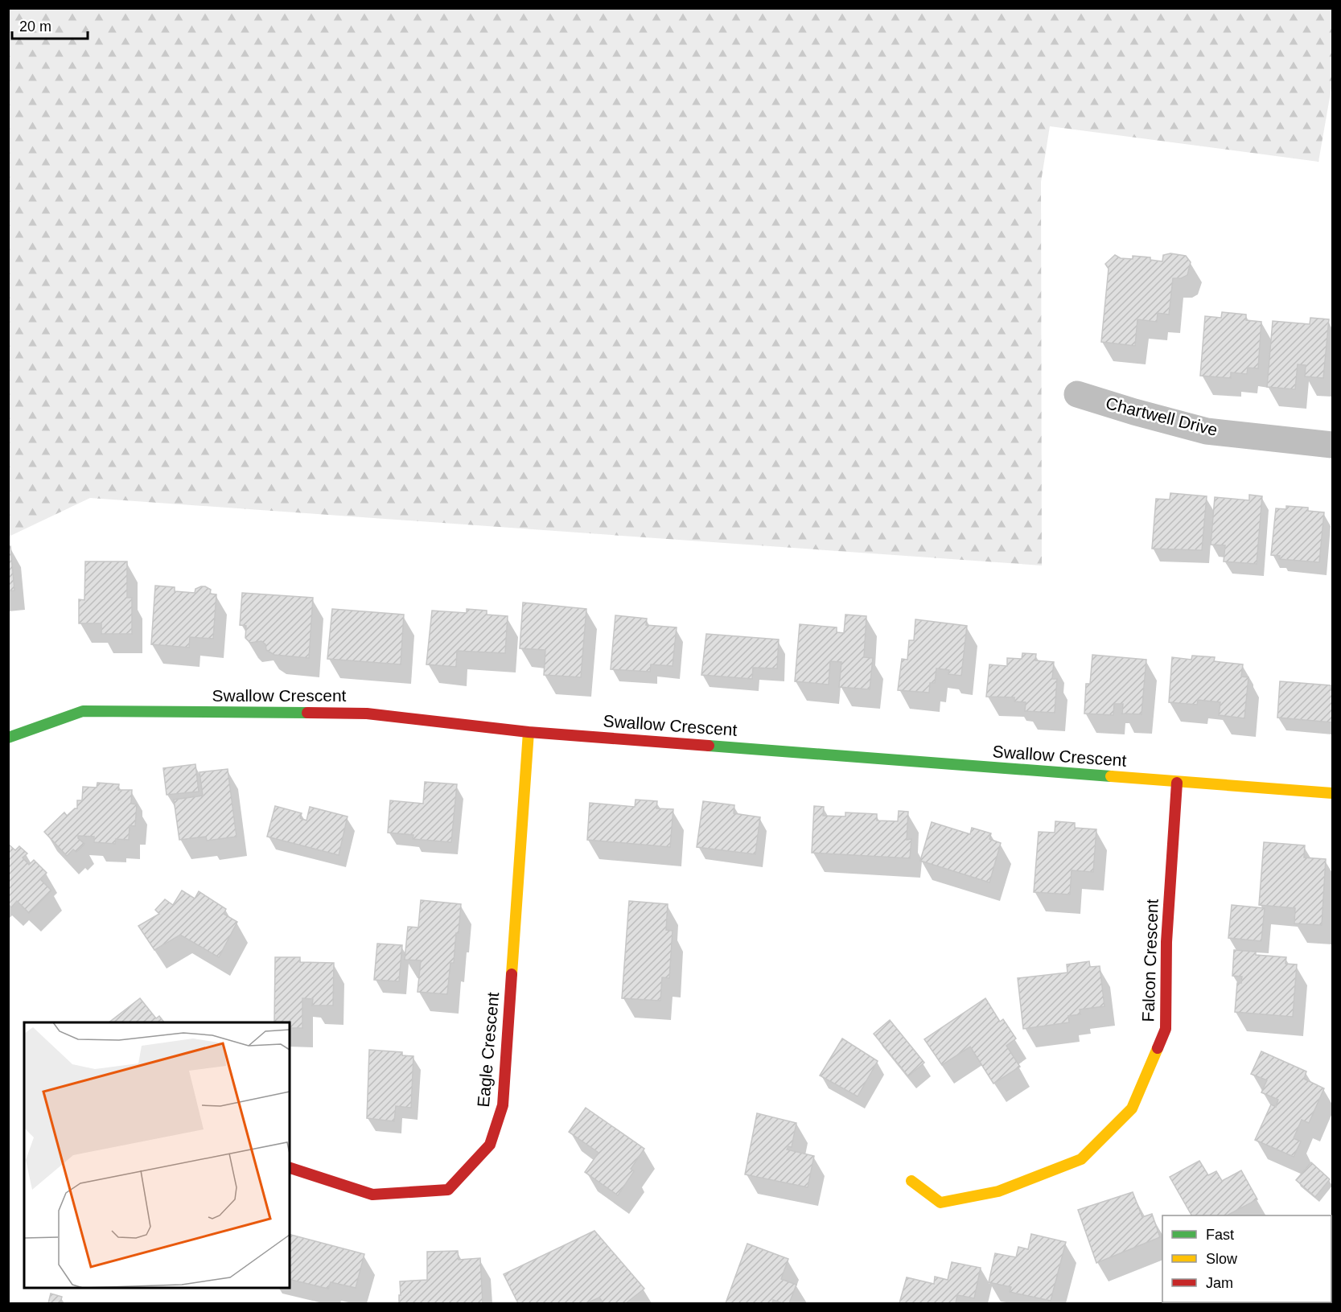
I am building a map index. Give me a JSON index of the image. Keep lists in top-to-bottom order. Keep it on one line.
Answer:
{"streets":{"street":["Chartwell Drive","Swallow Crescent","Falcon Crescent","Eagle Crescent"]},"crossings":[["Swallow Crescent","Falcon Crescent"],["Swallow Crescent","Eagle Crescent"]],"legend":["Fast","Slow","Jam"],"scale_bar":"20 m"}
